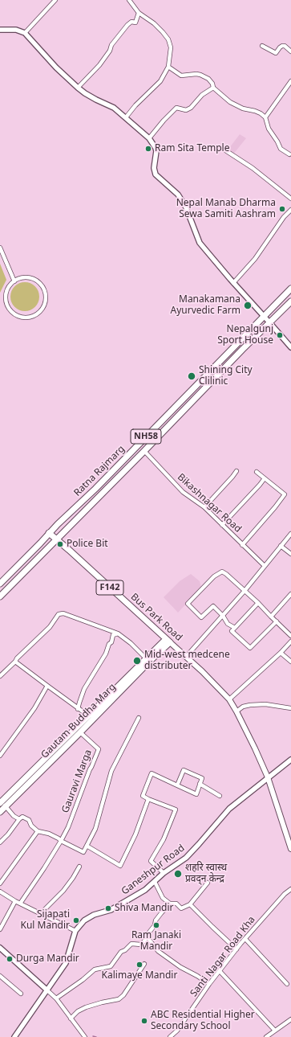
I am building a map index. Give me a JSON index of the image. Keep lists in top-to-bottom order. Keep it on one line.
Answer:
{"streets":{"main road":["NH58","Ratna Rajmarg","F142","Bus Park Road","Gautam Buddha Marg"],"street":["Bikashnagar Road","Gauravi Marga","Ganeshpur Road","Santi Nagar Road Kha"]},"crossings":[["Ratna Rajmarg","Bikashnagar Road"],["Ratna Rajmarg","Bus Park Road"],["Bus Park Road","Gautam Buddha Marg"],["Bus Park Road","Ganeshpur Road"],["Gautam Buddha Marg","Gauravi Marga"]],"places":["Ram Sita Temple","Nepal Manab Dharma Sewa Samiti Aashram","Manakamana Ayurvedic Farm","Nepalgunj Sport House","Shining City Clilinic","Police Bit","Mid-west medcene distributer","शहरि स्वास्थ प्रवद्न केन्द्र","Shiva Mandir","Sijapati Kul Mandir","Ram Janaki Mandir","Durga Mandir","Kalimaye Mandir","ABC Residential Higher Secondary School"]}
